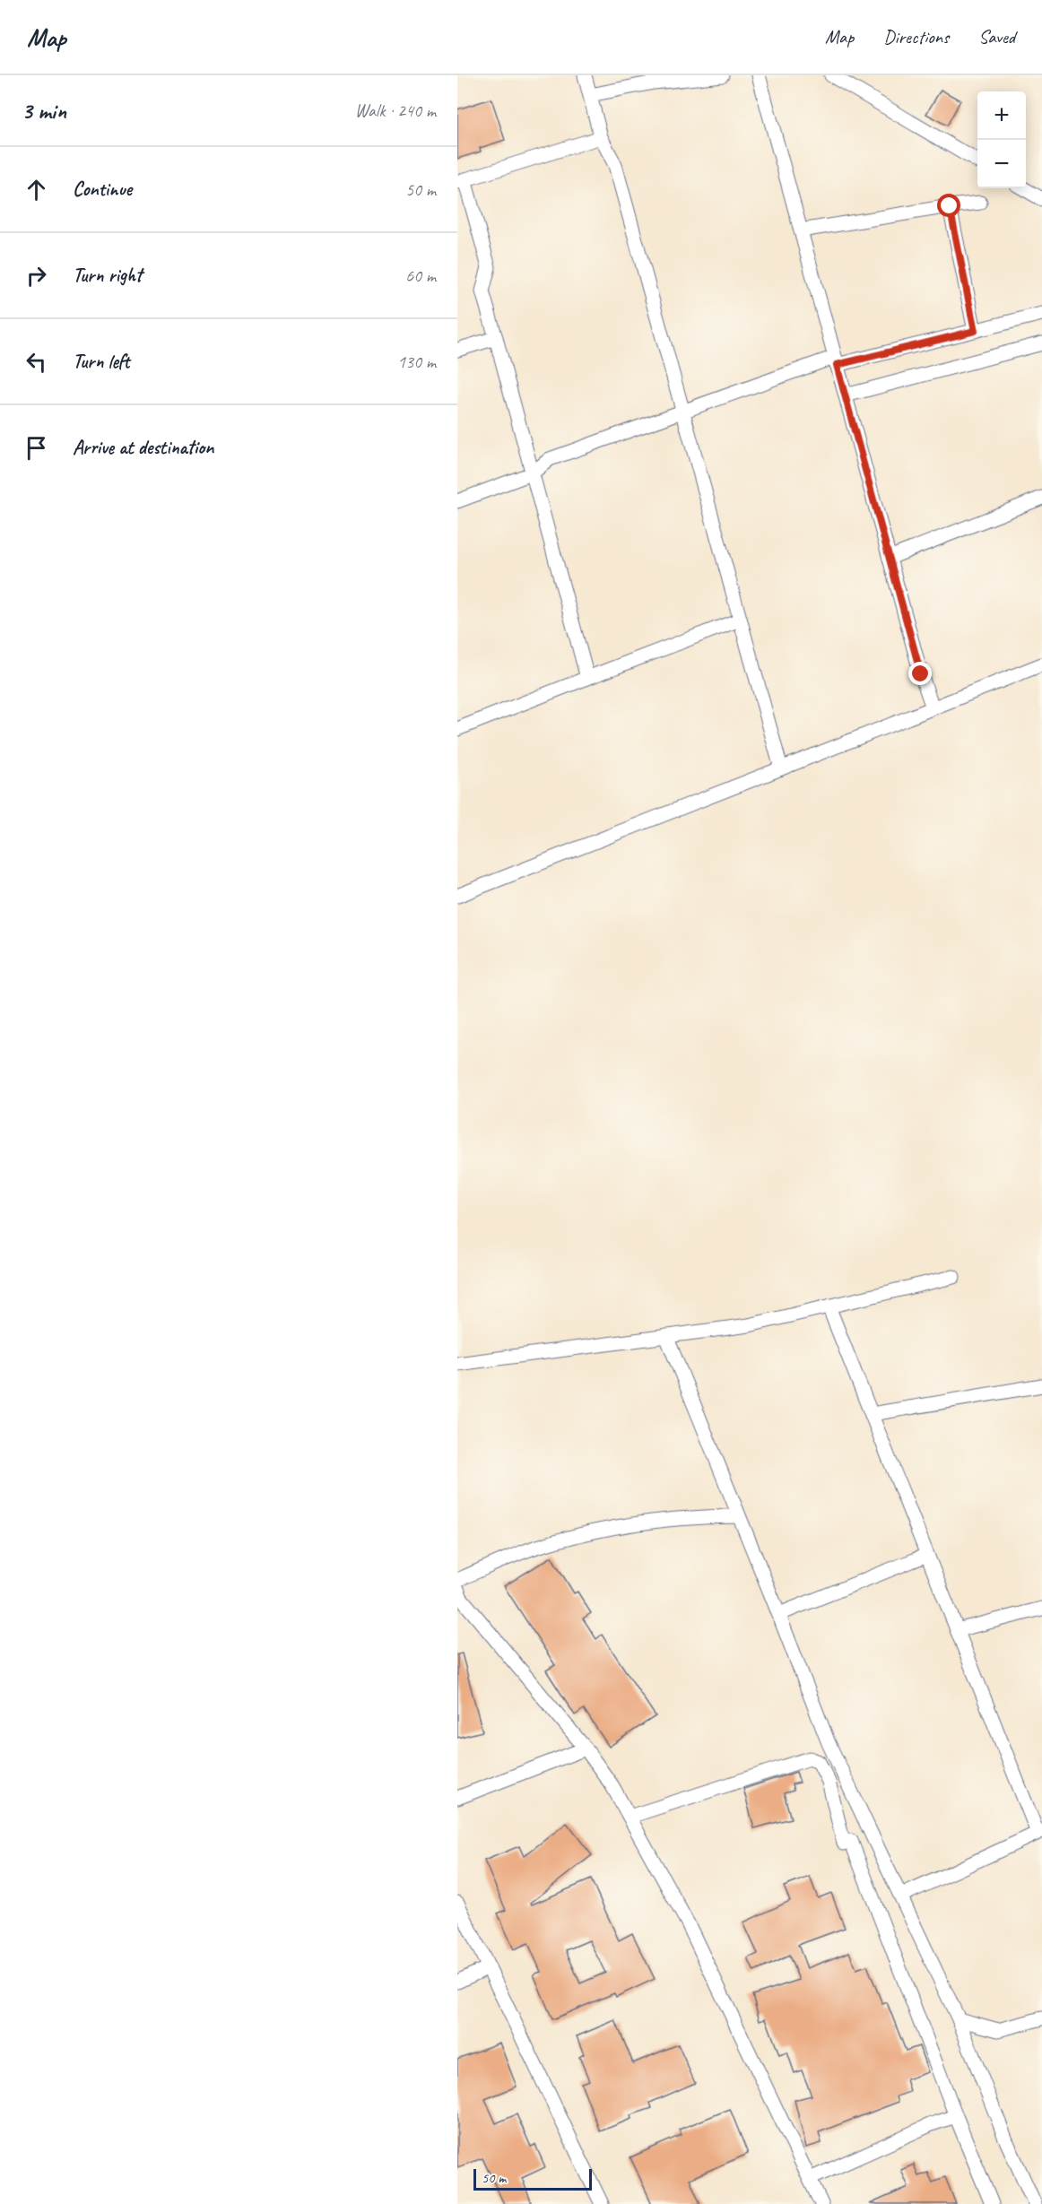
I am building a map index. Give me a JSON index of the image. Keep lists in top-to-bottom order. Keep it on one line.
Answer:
{"scale_bar":"50 m","page":{"header":"Map","nav":["Map","Directions","Saved"],"heading":["3 min","Walk · 240 m"],"map_buttons":["+","−"],"list":[["Continue","50 m"],["Turn right","60 m"],["Turn left","130 m"],"Arrive at destination"],"scale":"50 m"}}
